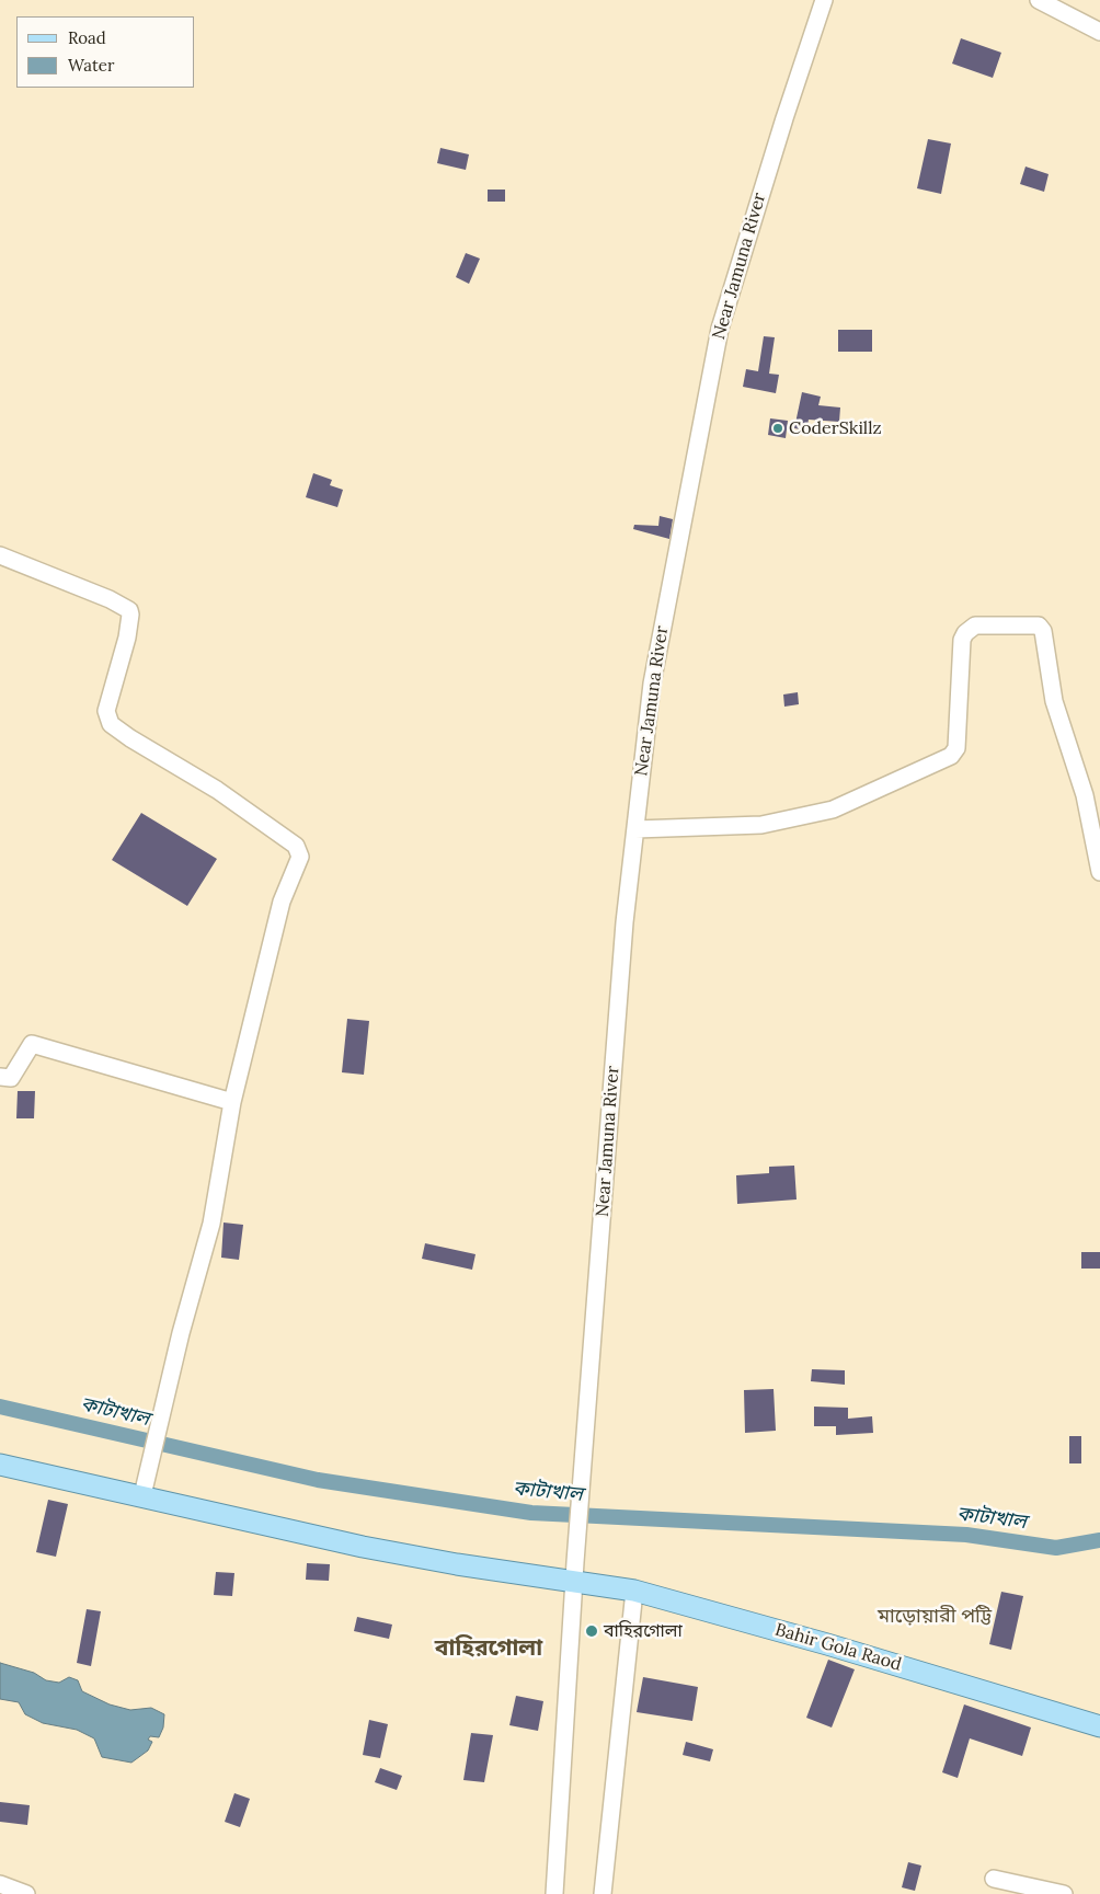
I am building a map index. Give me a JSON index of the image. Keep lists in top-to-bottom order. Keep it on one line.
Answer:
{"streets":{"main road":["Bahir Gola Raod"],"street":["Near Jamuna River"]},"crossings":[["Near Jamuna River","Bahir Gola Raod"]],"districts":["মাড়োয়ারী পট্টি","বাহিরগোলা"],"water":["কাটাখাল"],"places":["CoderSkillz","বাহিরগোলা"],"legend":["Road","Water"]}
